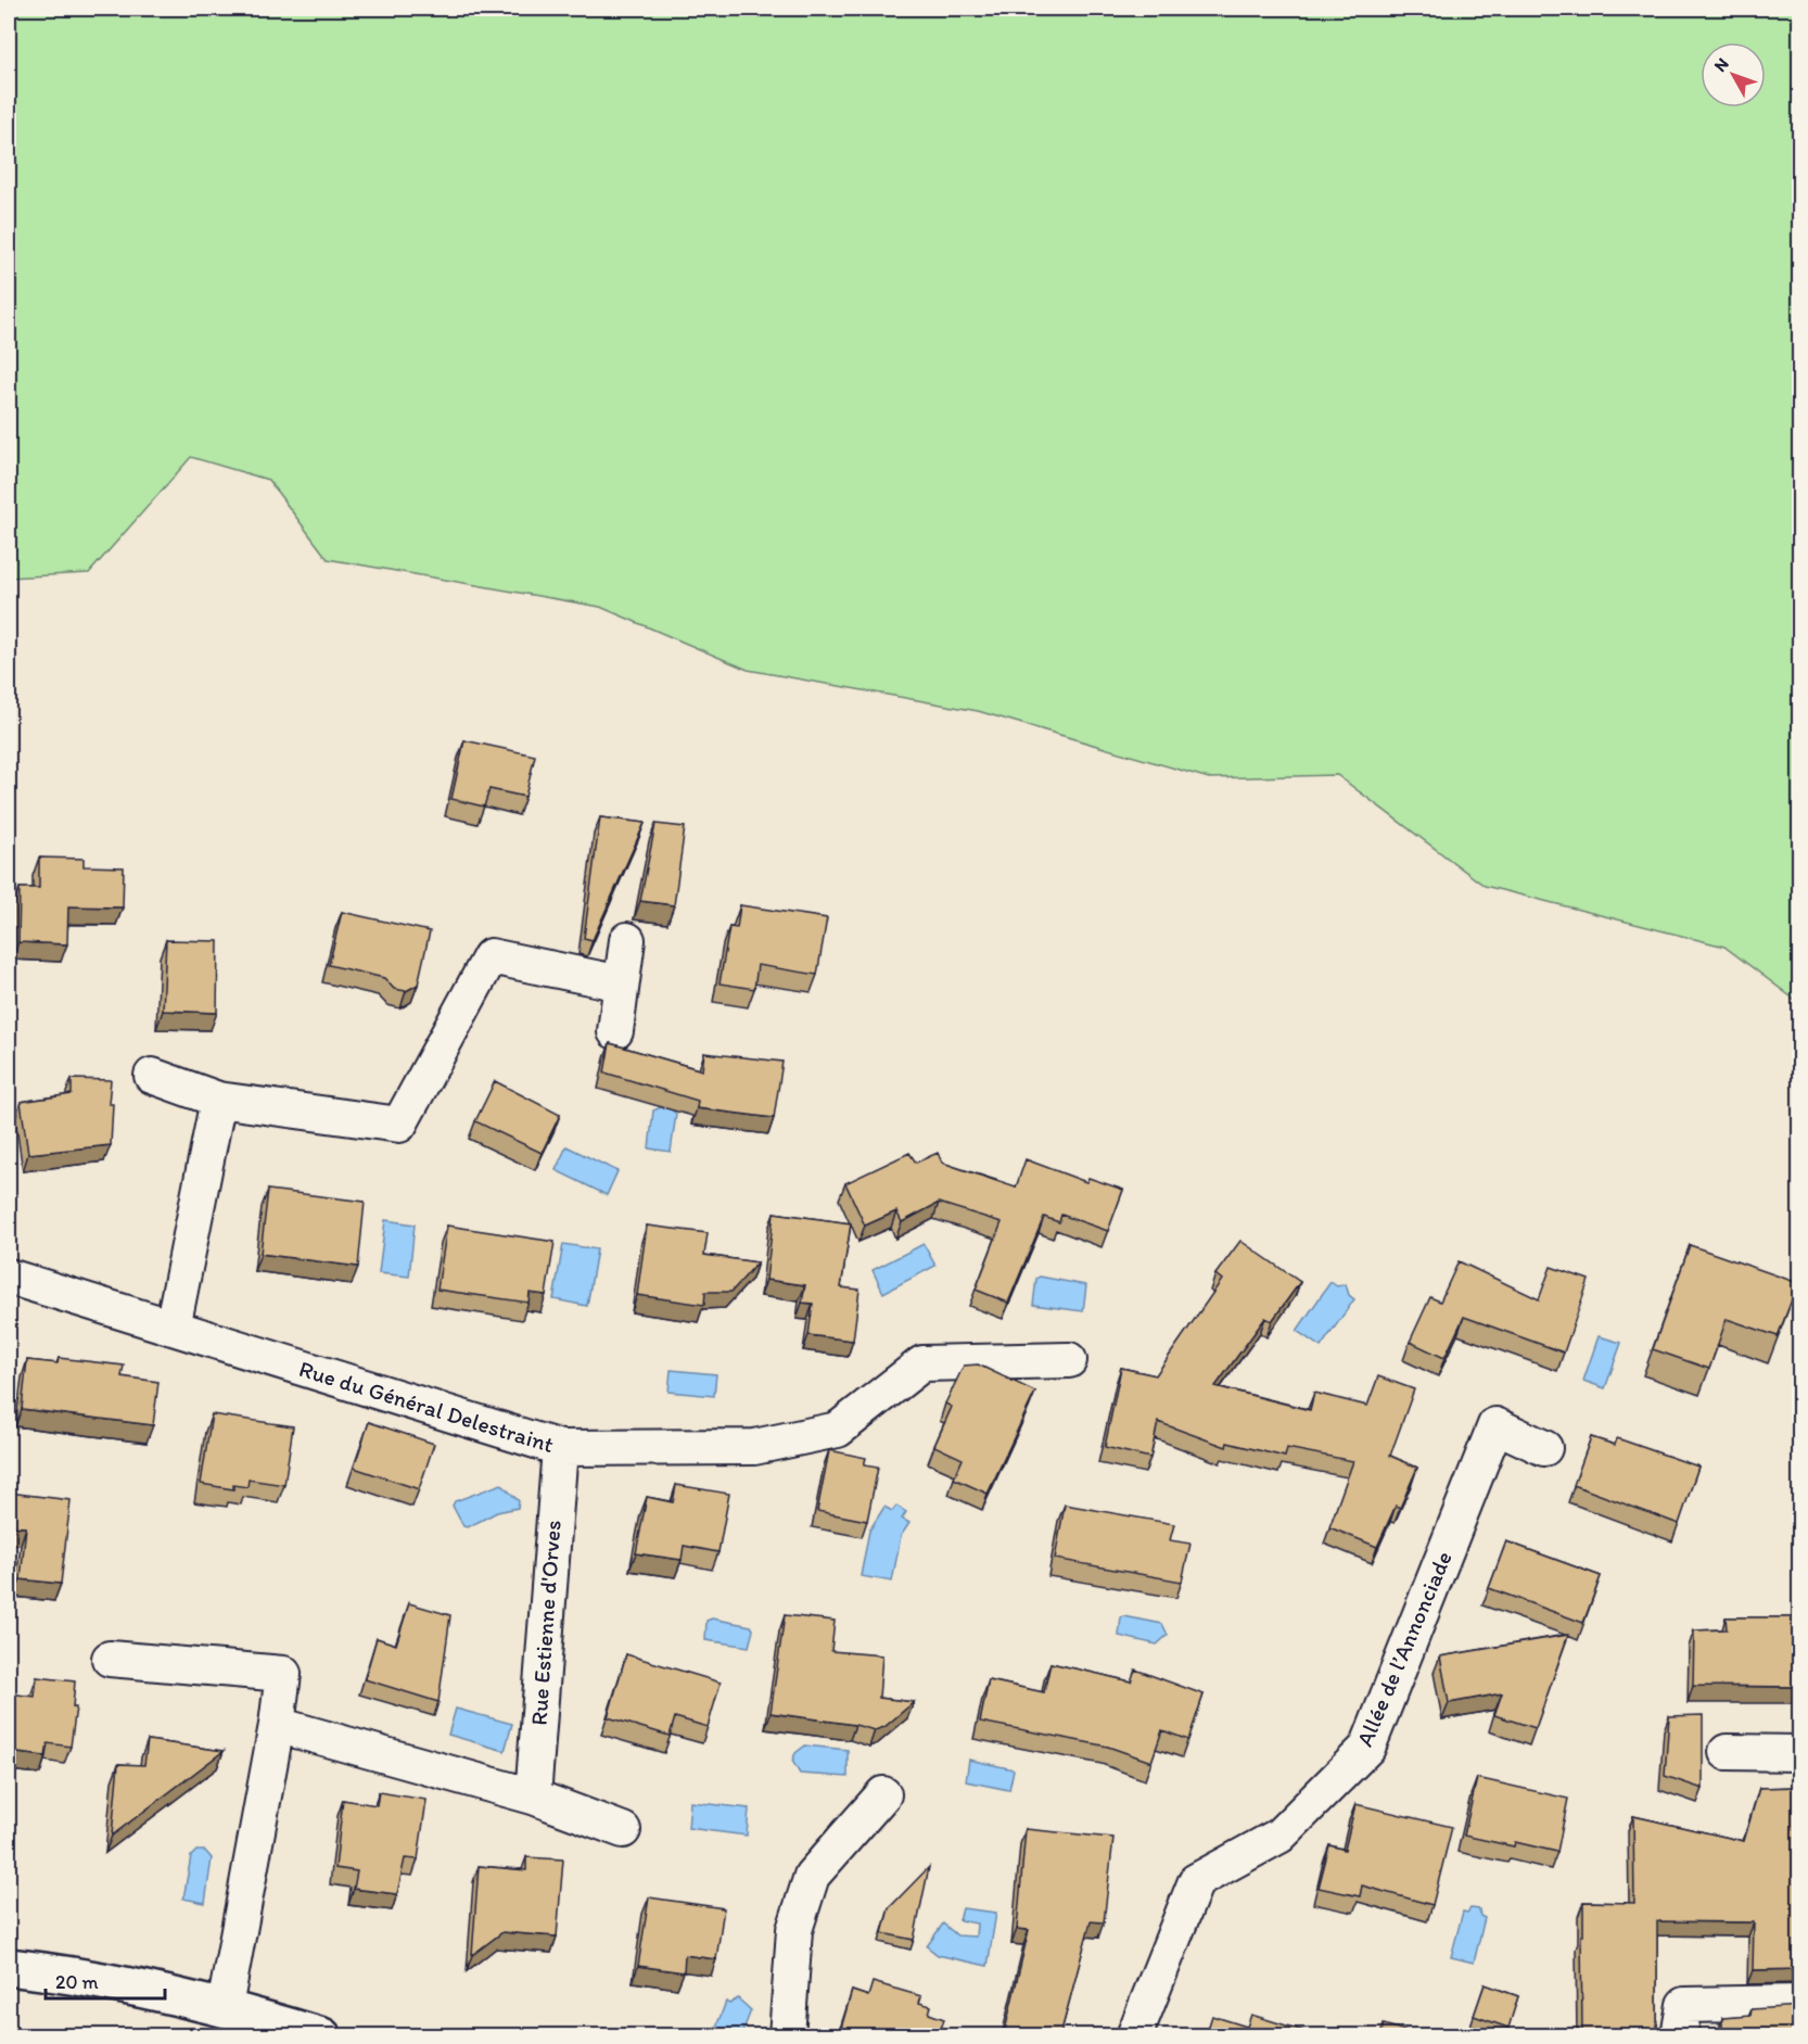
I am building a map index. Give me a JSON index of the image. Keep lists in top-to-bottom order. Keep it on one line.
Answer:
{"streets":{"street":["Rue du Général Delestraint","Rue Estienne d'Orves","Allée de l’Annonciade"]},"crossings":[["Rue du Général Delestraint","Rue Estienne d'Orves"]],"scale_bar":"20 m","north":"top left"}
